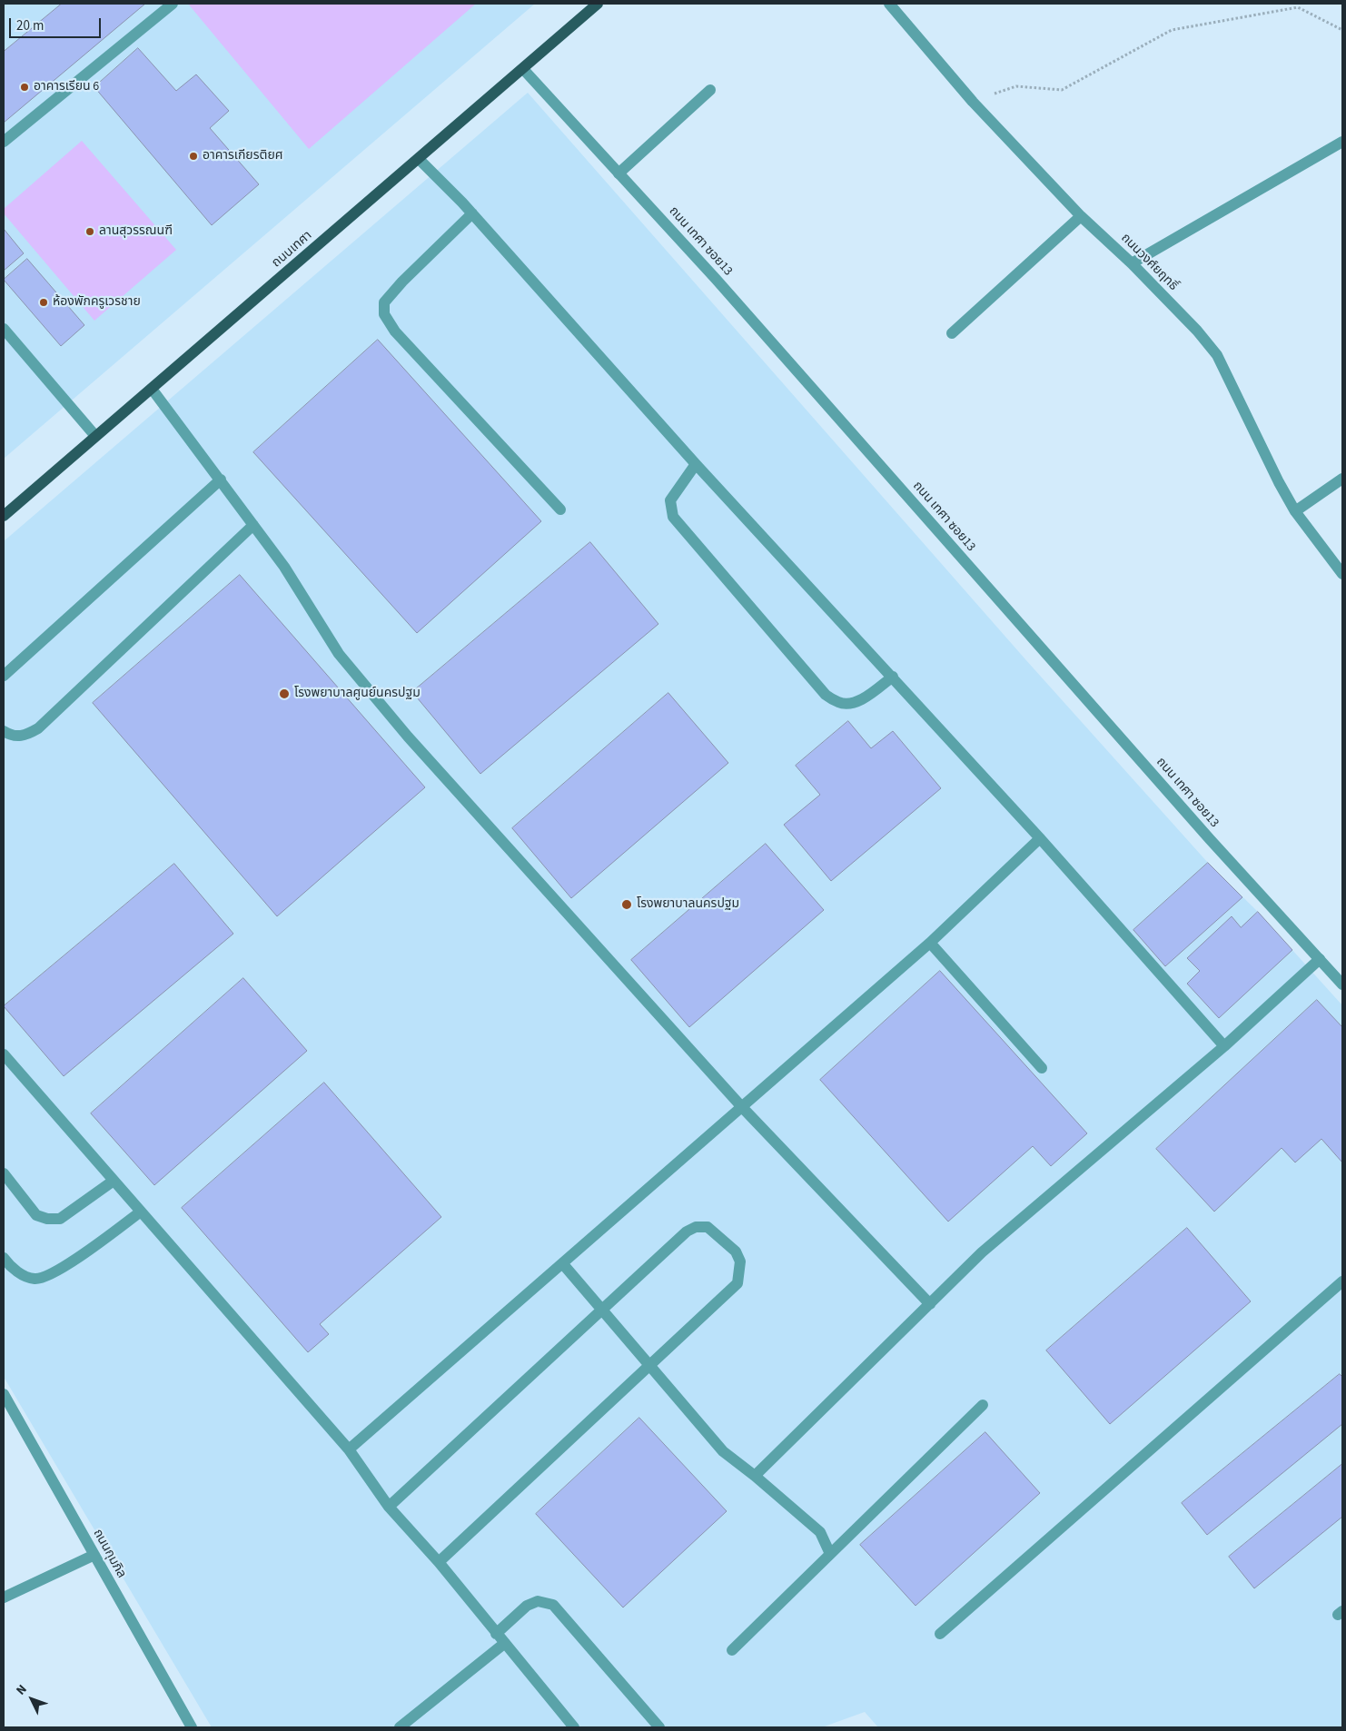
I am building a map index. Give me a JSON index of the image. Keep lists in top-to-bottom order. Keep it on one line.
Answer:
{"streets":{"main road":["ถนนเทศา"],"street":["ถนน เทศา ซอย13","ถนนวงศ์ยฤทธิ์","ถนนกุมภิล"]},"crossings":[["ถนน เทศา ซอย13","ถนนเทศา"]],"places":["อาคารเรียน 6","อาคารเกียรติยศ","ลานสุวรรณนฑี","ห้องพักครูเวรชาย","โรงพยาบาลศูนย์นครปฐม","โรงพยาบาลนครปฐม"],"scale_bar":"20 m","north":"top left"}
